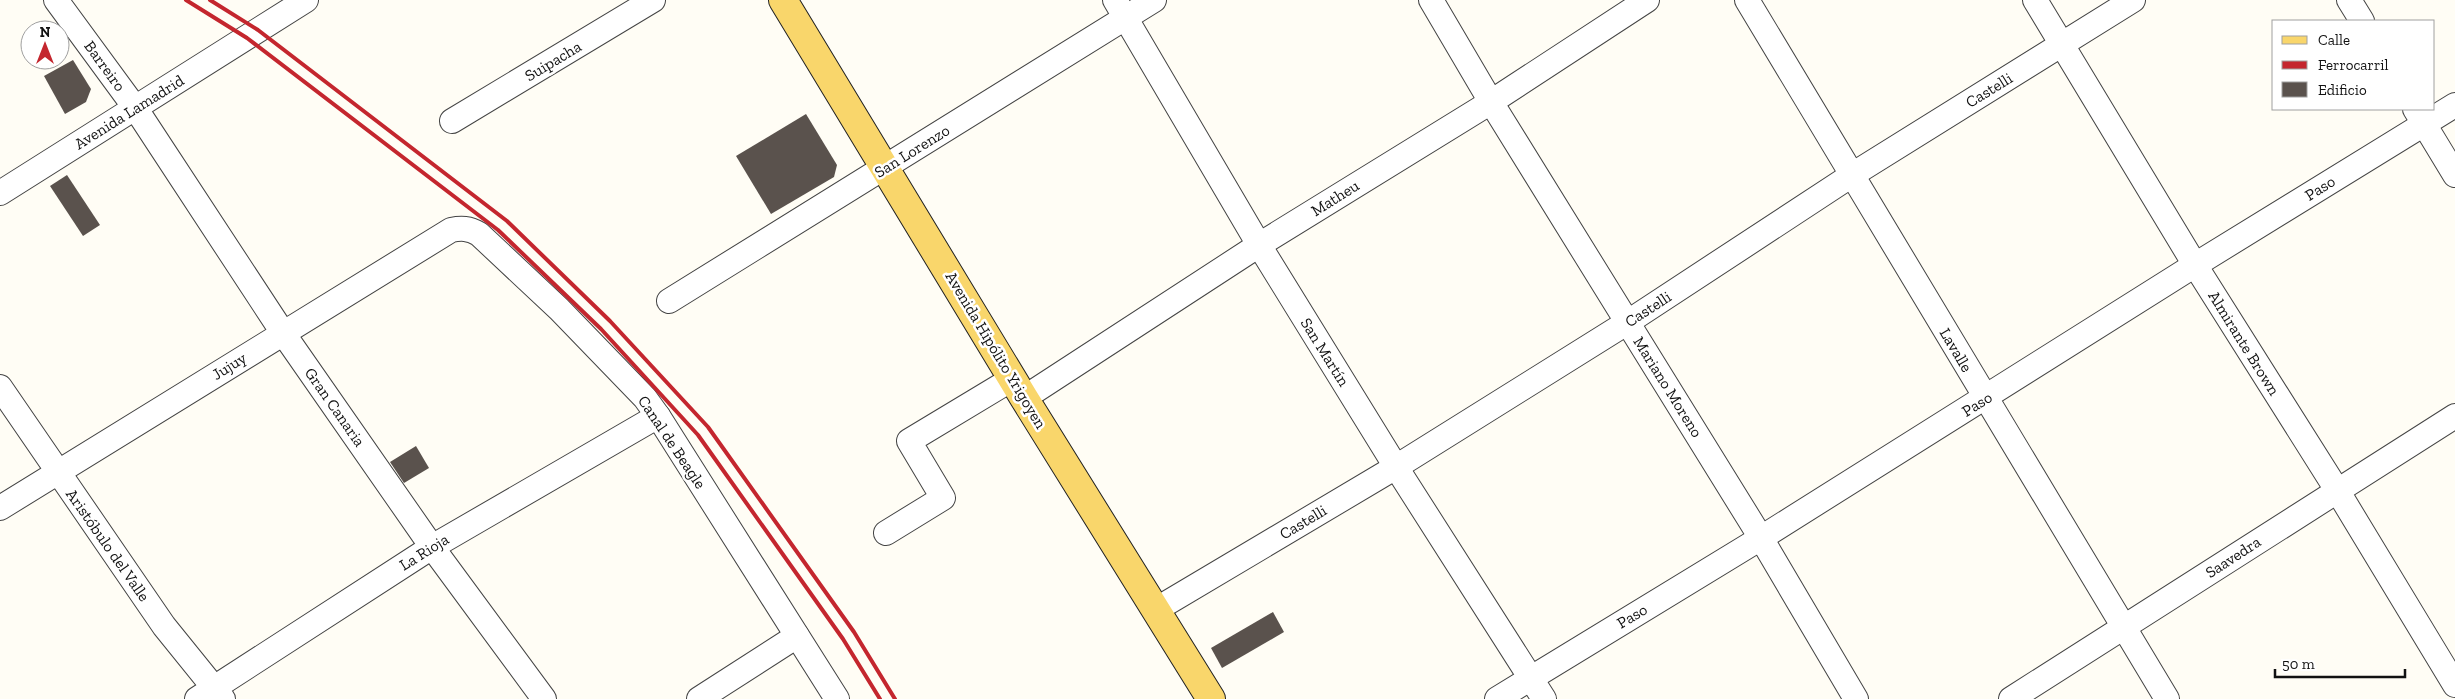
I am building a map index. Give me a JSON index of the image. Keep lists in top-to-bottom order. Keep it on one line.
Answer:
{"streets":{"main road":["Avenida Hipólito Yrigoyen"],"street":["Suipacha","Barreiro","Castelli","Avenida Lamadrid","San Lorenzo","Paso","Matheu","Almirante Brown","Lavalle","San Martín","Jujuy","Mariano Moreno","Gran Canaria","Canal de Beagle","Aristóbulo del Valle","La Rioja","Saavedra"]},"crossings":[["Barreiro","Avenida Lamadrid"],["Barreiro","Gran Canaria"],["Castelli","Almirante Brown"],["Castelli","Avenida Hipólito Yrigoyen"],["Castelli","Lavalle"],["Castelli","San Martín"],["Castelli","Mariano Moreno"],["Avenida Lamadrid","Gran Canaria"],["San Lorenzo","Avenida Hipólito Yrigoyen"],["San Lorenzo","San Martín"],["Paso","Almirante Brown"],["Paso","Lavalle"],["Paso","San Martín"],["Paso","Mariano Moreno"],["Matheu","Avenida Hipólito Yrigoyen"],["Matheu","San Martín"],["Matheu","Mariano Moreno"],["Almirante Brown","Saavedra"],["Lavalle","Saavedra"],["Jujuy","Gran Canaria"],["Jujuy","Canal de Beagle"],["Jujuy","Aristóbulo del Valle"],["Gran Canaria","La Rioja"],["Canal de Beagle","La Rioja"],["Aristóbulo del Valle","La Rioja"]],"legend":["Calle","Ferrocarril","Edificio"],"scale_bar":"50 m","north":"top"}
